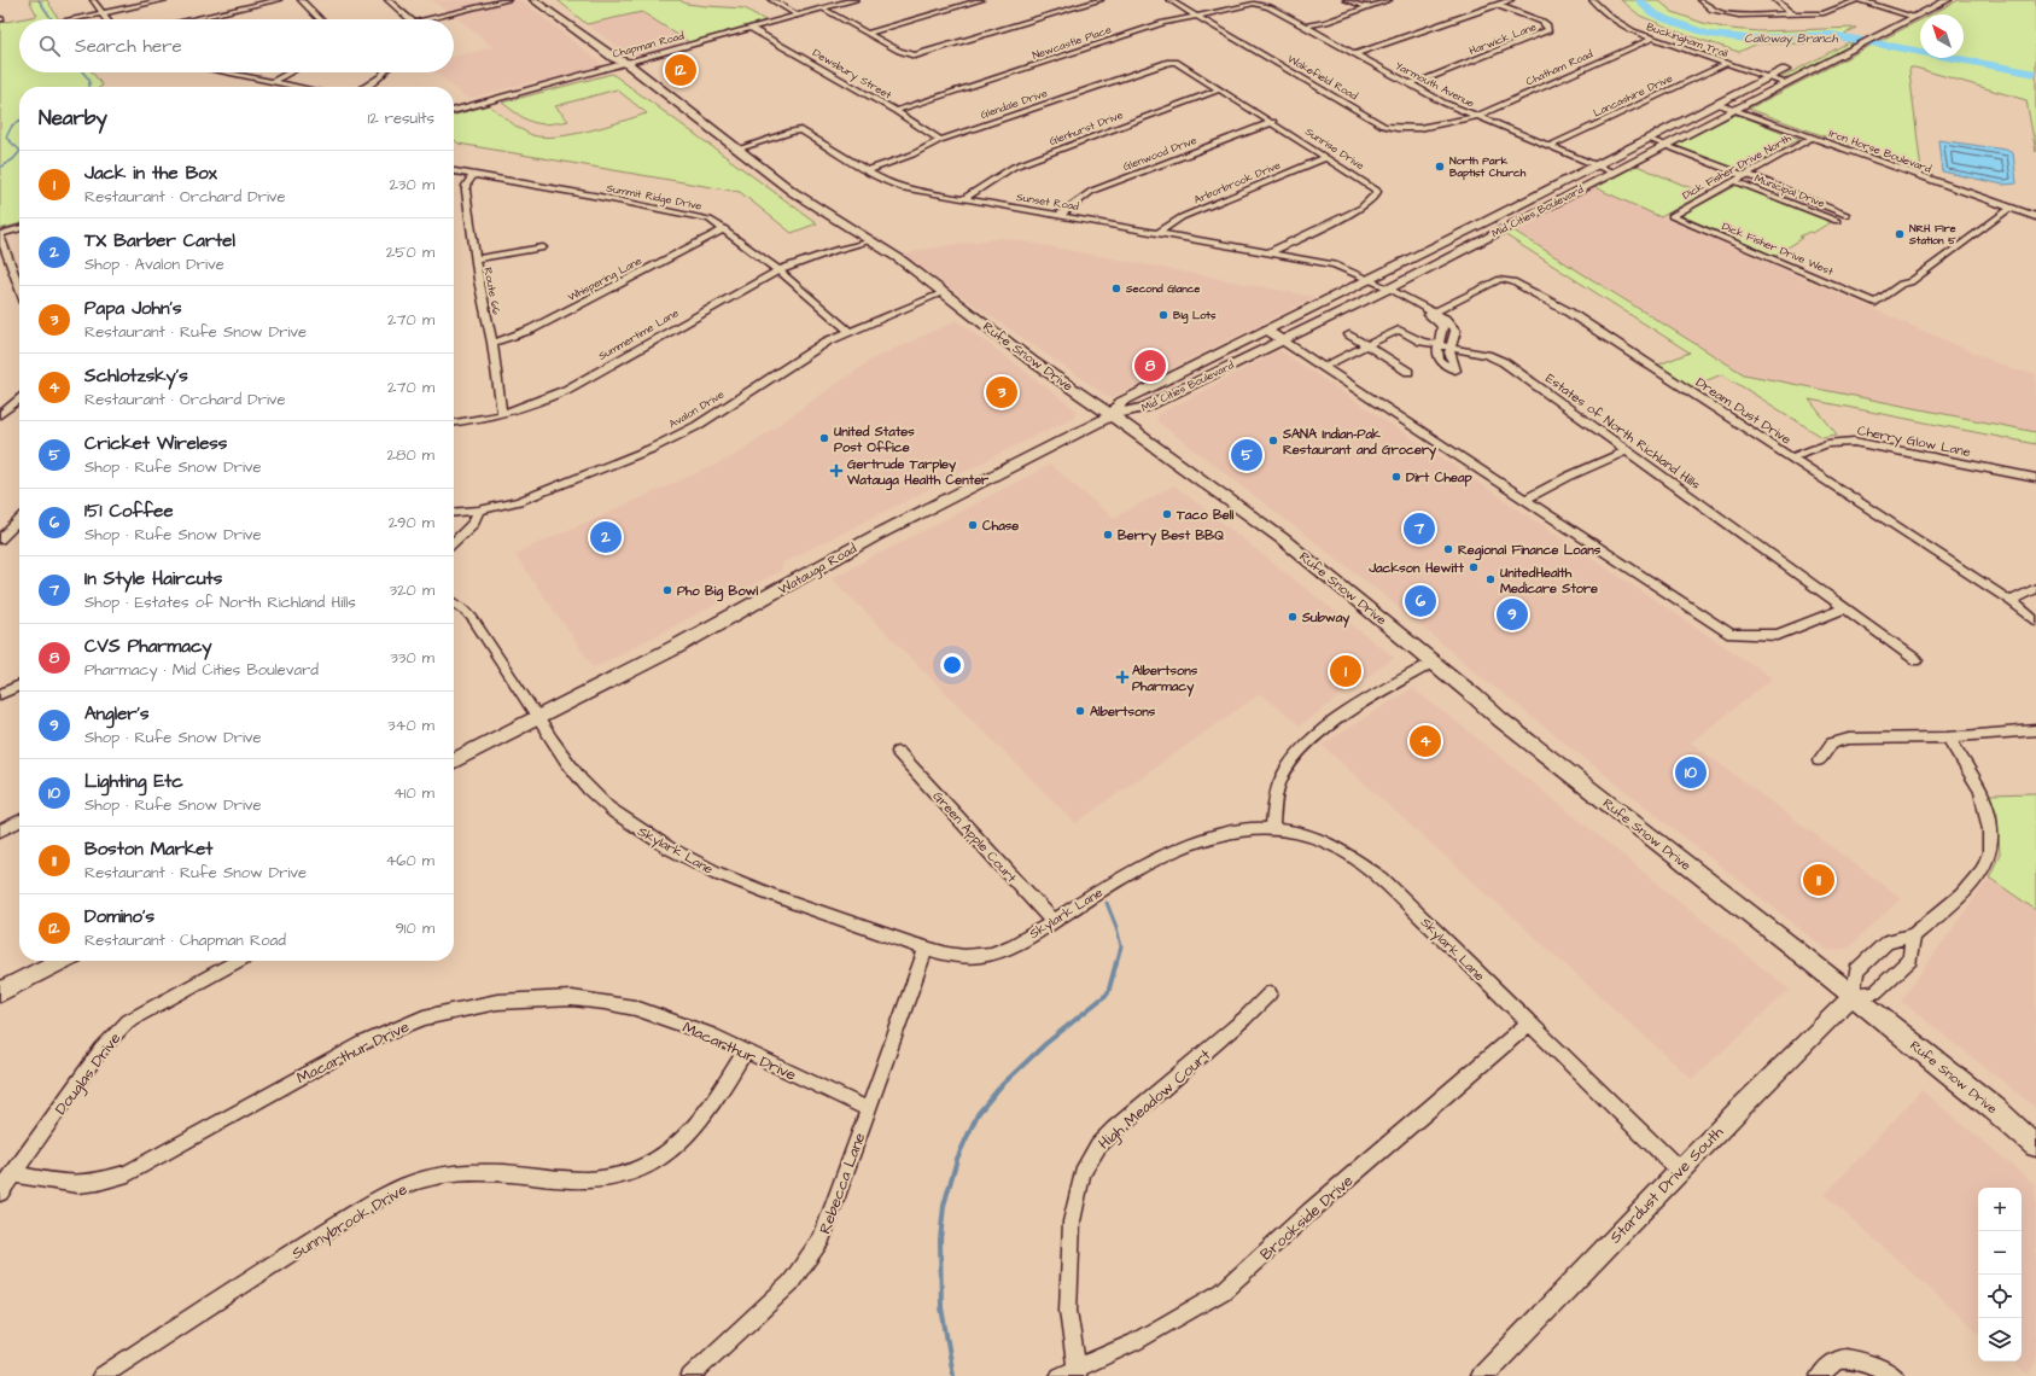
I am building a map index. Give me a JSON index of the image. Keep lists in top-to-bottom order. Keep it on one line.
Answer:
{"streets":{"main road":["Mid Cities Boulevard","Rufe Snow Drive","Watauga Road"],"street":["Harwick Lane","Buckingham Trail","Newcastle Place","Chapman Road","Chatham Road","Dewsbury Street","Wakefield Road","Yarmouth Avenue","Lancashire Drive","Glendale Drive","Glenhurst Drive","Sunrise Drive","Iron Horse Boulevard","Glenwood Drive","Dick Fisher Drive North","Arborbrook Drive","Municipal Drive","Summit Ridge Drive","Sunset Road","Dick Fisher Drive West","Whispering Lane","Route 66","Summertime Lane","Avalon Drive","Dream Dust Drive","Estates of North Richland Hills","Cherry Glow Lane","Green Apple Court","Skylark Lane","Macarthur Drive","Douglas Drive","High Meadow Court","Rebecca Lane","Stardust Drive South","Brookside Drive","Sunnybrook Drive"]},"crossings":[["Harwick Lane","Yarmouth Avenue"],["Buckingham Trail","Chatham Road"],["Buckingham Trail","Lancashire Drive"],["Buckingham Trail","Mid Cities Boulevard"],["Newcastle Place","Dewsbury Street"],["Newcastle Place","Wakefield Road"],["Newcastle Place","Yarmouth Avenue"],["Chapman Road","Dewsbury Street"],["Chapman Road","Rufe Snow Drive"],["Chatham Road","Wakefield Road"],["Chatham Road","Yarmouth Avenue"],["Dewsbury Street","Glendale Drive"],["Wakefield Road","Yarmouth Avenue"],["Yarmouth Avenue","Lancashire Drive"],["Yarmouth Avenue","Mid Cities Boulevard"],["Glendale Drive","Sunrise Drive"],["Glendale Drive","Sunset Road"],["Glenhurst Drive","Sunrise Drive"],["Glenhurst Drive","Sunset Road"],["Sunrise Drive","Glenwood Drive"],["Sunrise Drive","Arborbrook Drive"],["Sunrise Drive","Sunset Road"],["Iron Horse Boulevard","Dick Fisher Drive North"],["Iron Horse Boulevard","Mid Cities Boulevard"],["Iron Horse Boulevard","Dick Fisher Drive West"],["Glenwood Drive","Sunset Road"],["Dick Fisher Drive North","Municipal Drive"],["Dick Fisher Drive North","Dick Fisher Drive West"],["Arborbrook Drive","Sunset Road"],["Municipal Drive","Mid Cities Boulevard"],["Summit Ridge Drive","Whispering Lane"],["Summit Ridge Drive","Route 66"],["Summit Ridge Drive","Summertime Lane"],["Summit Ridge Drive","Avalon Drive"],["Sunset Road","Mid Cities Boulevard"],["Sunset Road","Rufe Snow Drive"],["Mid Cities Boulevard","Rufe Snow Drive"],["Mid Cities Boulevard","Watauga Road"],["Whispering Lane","Route 66"],["Route 66","Summertime Lane"],["Summertime Lane","Rufe Snow Drive"],["Rufe Snow Drive","Avalon Drive"],["Rufe Snow Drive","Watauga Road"],["Rufe Snow Drive","Stardust Drive South"],["Dream Dust Drive","Cherry Glow Lane"],["Watauga Road","Skylark Lane"],["Green Apple Court","Skylark Lane"],["Skylark Lane","Rebecca Lane"],["Skylark Lane","Stardust Drive South"],["Skylark Lane","Brookside Drive"],["Macarthur Drive","Douglas Drive"],["Macarthur Drive","Rebecca Lane"],["Macarthur Drive","Sunnybrook Drive"],["High Meadow Court","Brookside Drive"]],"water":["Calloway Branch"],"places":{"other":["North Park Baptist Church","NRH Fire Station 5","Second Glance","Big Lots","United States Post Office","SANA Indian-Pak Restaurant and Grocery","Dirt Cheap","Taco Bell","Chase","Berry Best BBQ","Regional Finance Loans","Jackson Hewitt","UnitedHealth Medicare Store","Pho Big Bowl","Subway","Albertsons"],"health":["Gertrude Tarpley Watauga Health Center","Albertsons Pharmacy"]},"north":"top left","page":{"search":"Search here","pins":["12","8","3","5","7","2","6","9","1","4","10","11"],"heading":["Nearby","12 results"],"list":[{"mark":"1","name":"Jack in the Box","note":"Restaurant · Orchard Drive","value":"230 m"},{"mark":"2","name":"TX Barber Cartel","note":"Shop · Avalon Drive","value":"250 m"},{"mark":"3","name":"Papa John's","note":"Restaurant · Rufe Snow Drive","value":"270 m"},{"mark":"4","name":"Schlotzsky's","note":"Restaurant · Orchard Drive","value":"270 m"},{"mark":"5","name":"Cricket Wireless","note":"Shop · Rufe Snow Drive","value":"280 m"},{"mark":"6","name":"151 Coffee","note":"Shop · Rufe Snow Drive","value":"290 m"},{"mark":"7","name":"In Style Haircuts","note":"Shop · Estates of North Richland Hills","value":"320 m"},{"mark":"8","name":"CVS Pharmacy","note":"Pharmacy · Mid Cities Boulevard","value":"330 m"},{"mark":"9","name":"Angler's","note":"Shop · Rufe Snow Drive","value":"340 m"},{"mark":"10","name":"Lighting Etc","note":"Shop · Rufe Snow Drive","value":"410 m"},{"mark":"11","name":"Boston Market","note":"Restaurant · Rufe Snow Drive","value":"460 m"},{"mark":"12","name":"Domino's","note":"Restaurant · Chapman Road","value":"910 m"}],"map_buttons":["+","−"]}}
